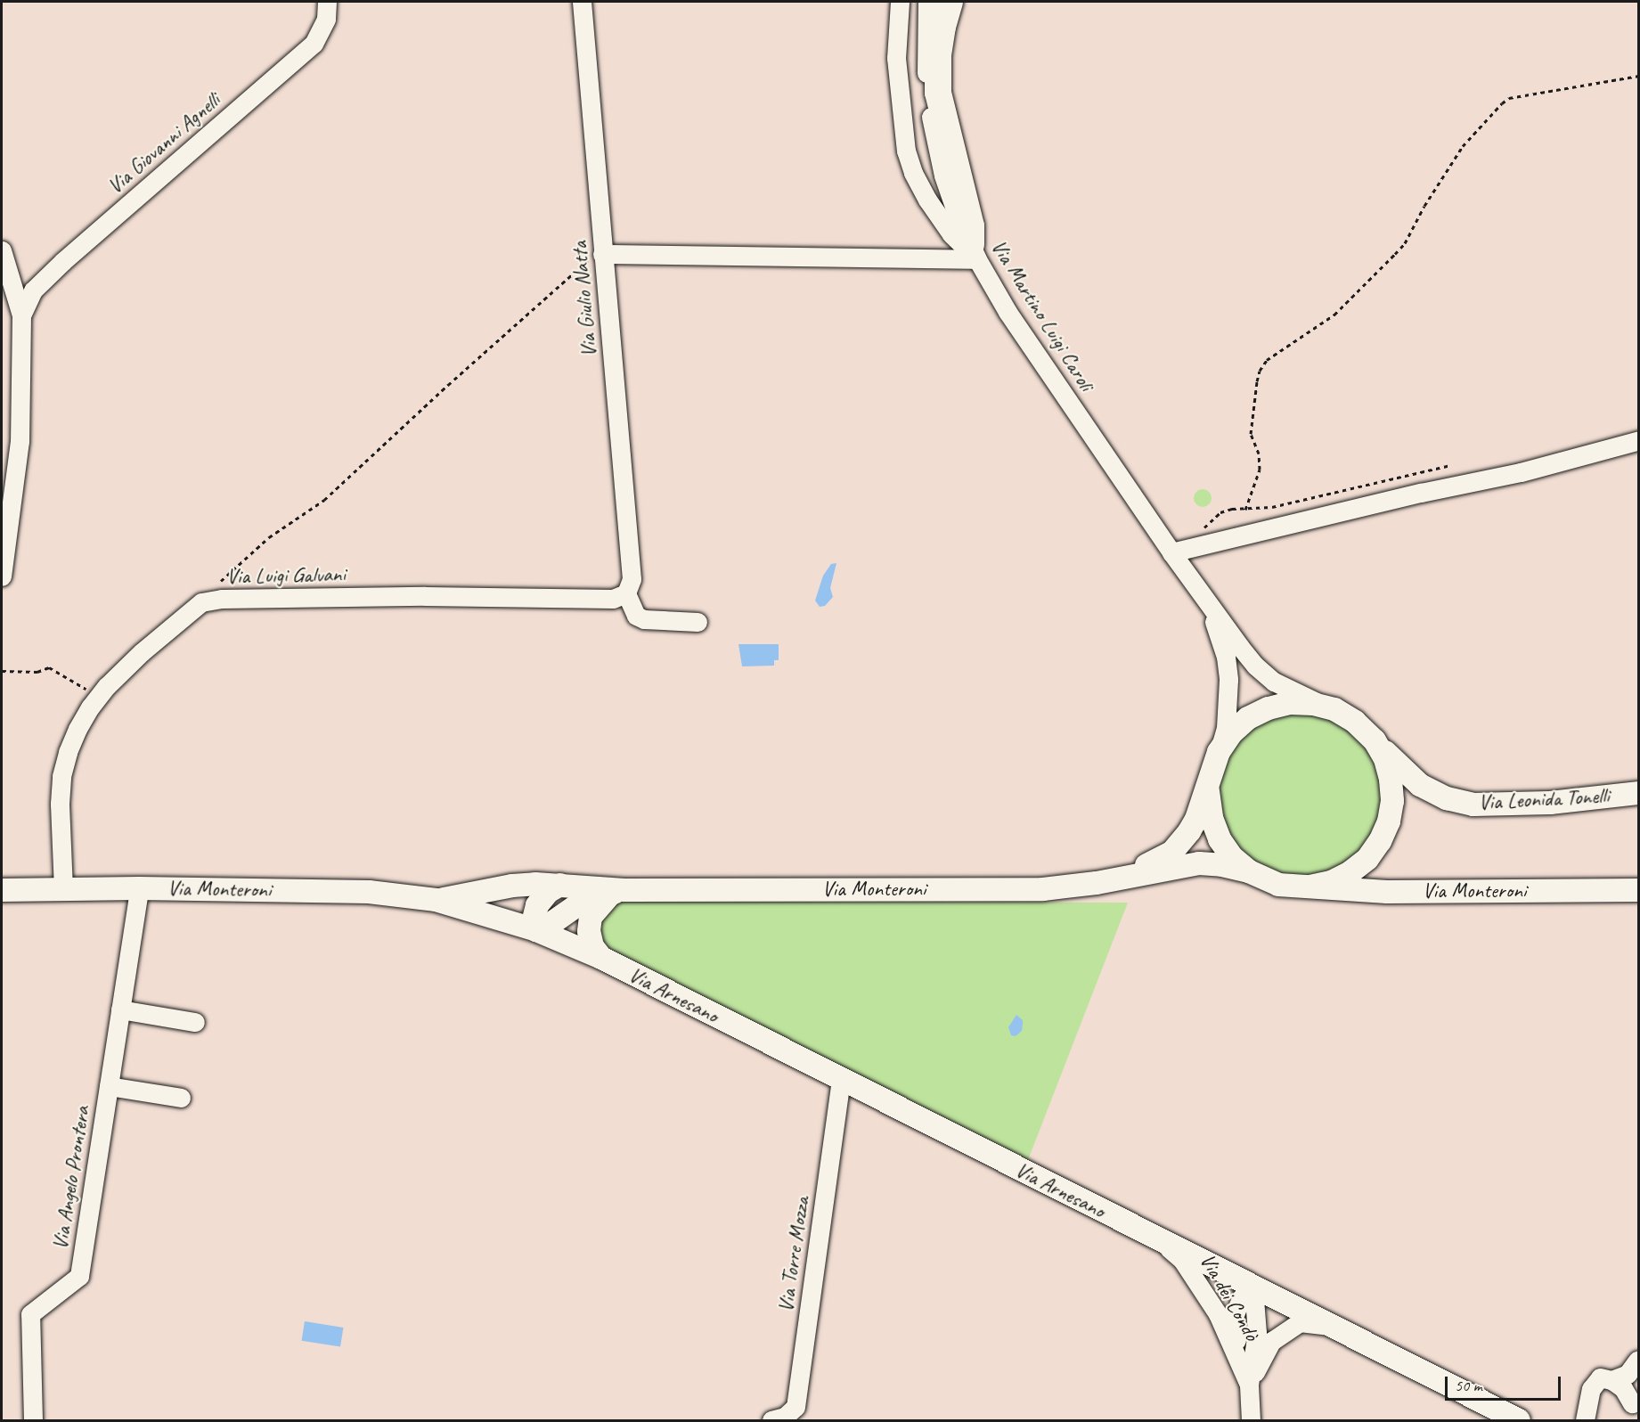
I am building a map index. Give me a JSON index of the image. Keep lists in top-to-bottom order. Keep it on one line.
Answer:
{"streets":{"main road":["Via Leonida Tonelli","Via Monteroni","Via Arnesano"],"street":["Via Giovanni Agnelli","Via Giulio Natta","Via Martino Luigi Caroli","Via Luigi Galvani","Via Angelo Prontera","Via Torre Mozza","Via dei Condò"]},"crossings":[["Via Giulio Natta","Via Luigi Galvani"],["Via Martino Luigi Caroli","Via Leonida Tonelli"],["Via Martino Luigi Caroli","Via Monteroni"],["Via Luigi Galvani","Via Monteroni"],["Via Leonida Tonelli","Via Monteroni"],["Via Monteroni","Via Arnesano"],["Via Monteroni","Via Angelo Prontera"],["Via Arnesano","Via Torre Mozza"],["Via Arnesano","Via dei Condò"]],"scale_bar":"50 m"}
